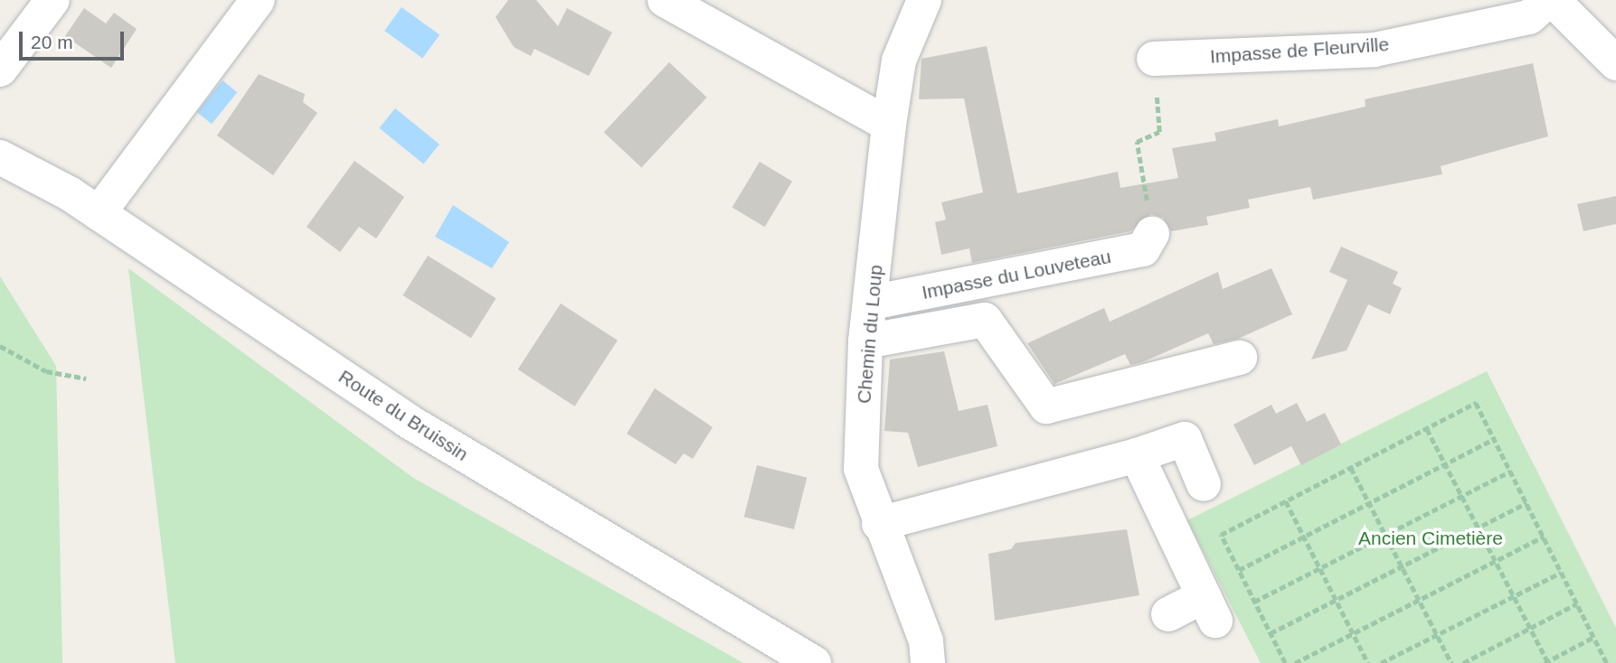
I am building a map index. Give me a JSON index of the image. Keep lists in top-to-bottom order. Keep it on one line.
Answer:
{"streets":{"street":["Impasse de Fleurville","Impasse du Louveteau","Chemin du Loup","Route du Bruissin"]},"crossings":[["Impasse du Louveteau","Chemin du Loup"]],"parks":["Ancien Cimetière"],"scale_bar":"20 m"}
